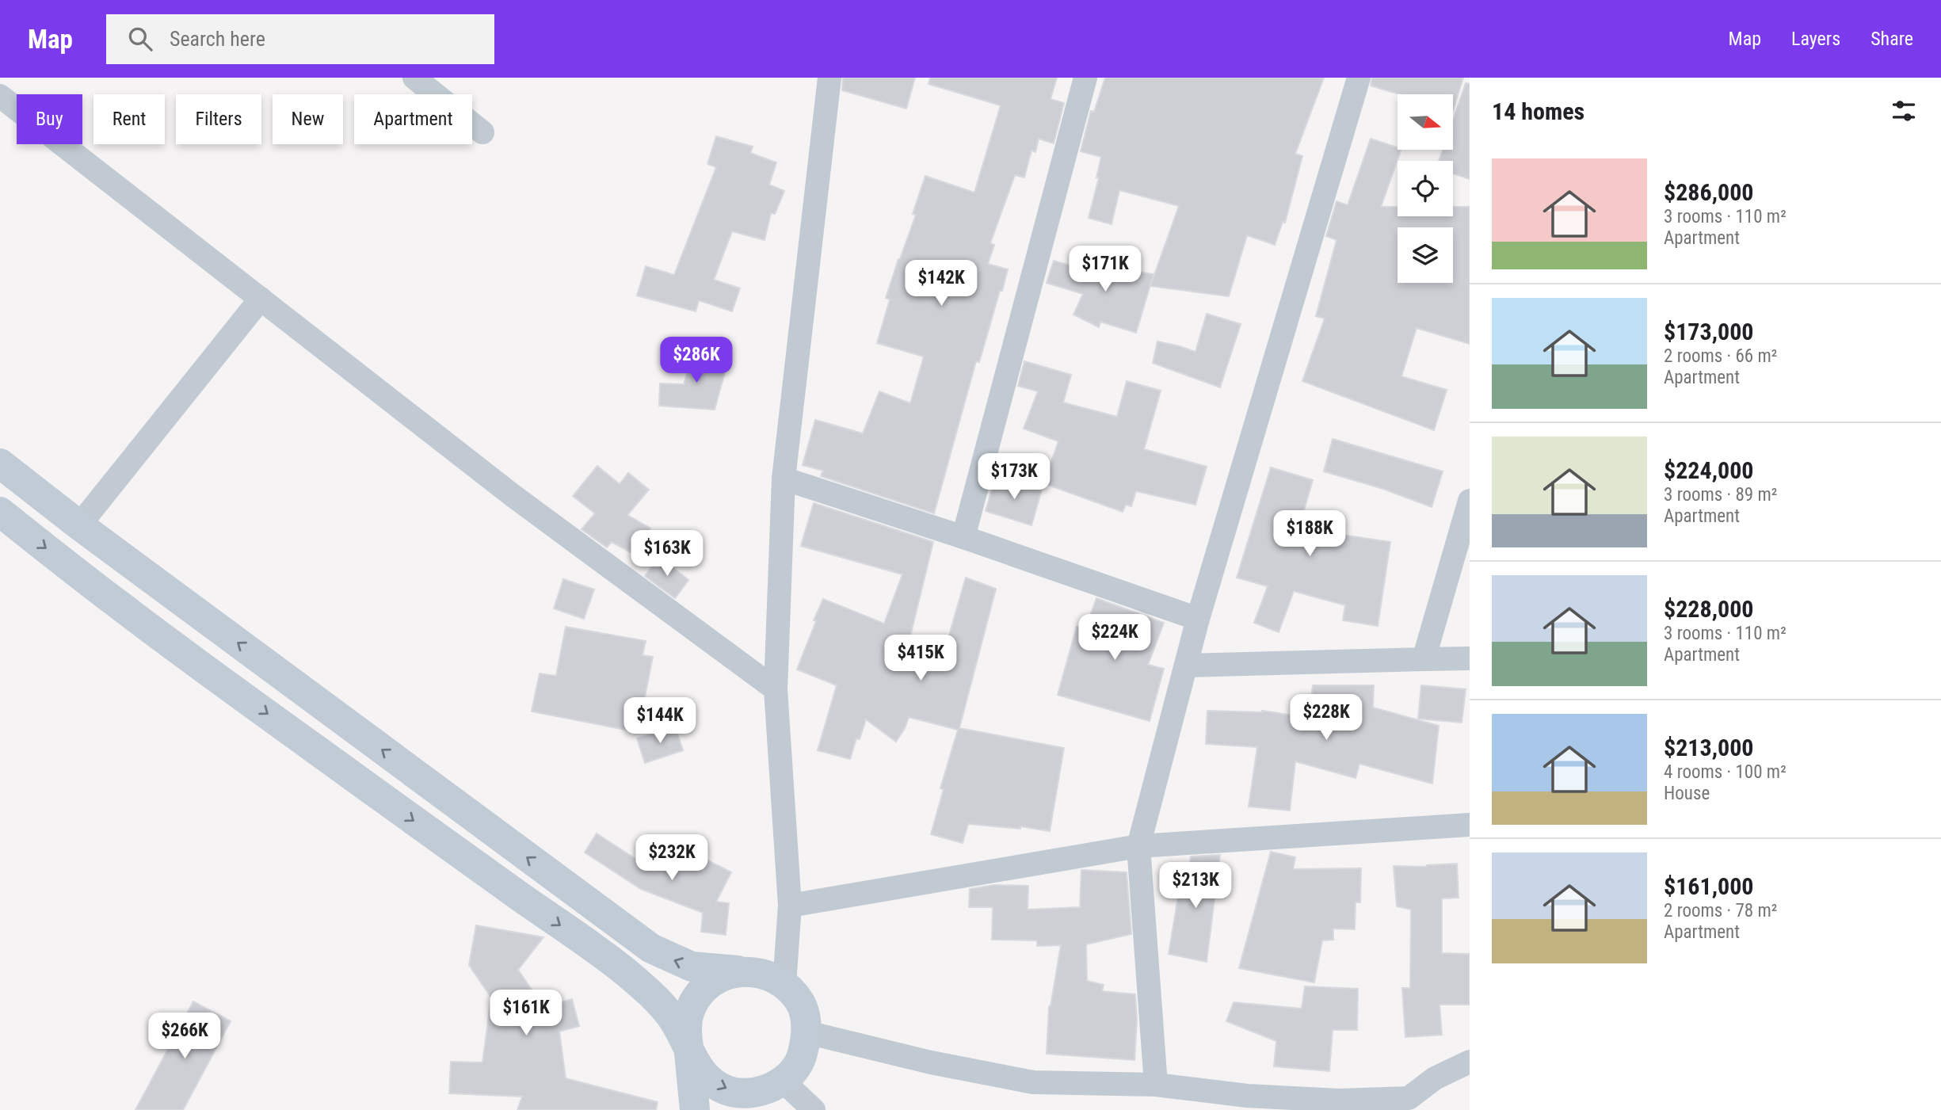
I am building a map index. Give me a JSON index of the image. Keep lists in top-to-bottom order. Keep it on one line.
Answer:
{"north":"right","page":{"header":"Map","search":"Search here","nav":["Map","Layers","Share"],"heading":"14 homes","chip":["Buy","Rent","Filters","New","Apartment"],"list":[{"name":"$286,000","note":"3 rooms · 110 m² · Apartment"},{"name":"$173,000","note":"2 rooms · 66 m² · Apartment"},{"name":"$224,000","note":"3 rooms · 89 m² · Apartment"},{"name":"$228,000","note":"3 rooms · 110 m² · Apartment"},{"name":"$213,000","note":"4 rooms · 100 m² · House"},{"name":"$161,000","note":"2 rooms · 78 m² · Apartment"}],"price":["$171K","$142K","$286K","$173K","$188K","$163K","$224K","$415K","$228K","$144K","$232K","$213K","$161K","$266K"]}}
